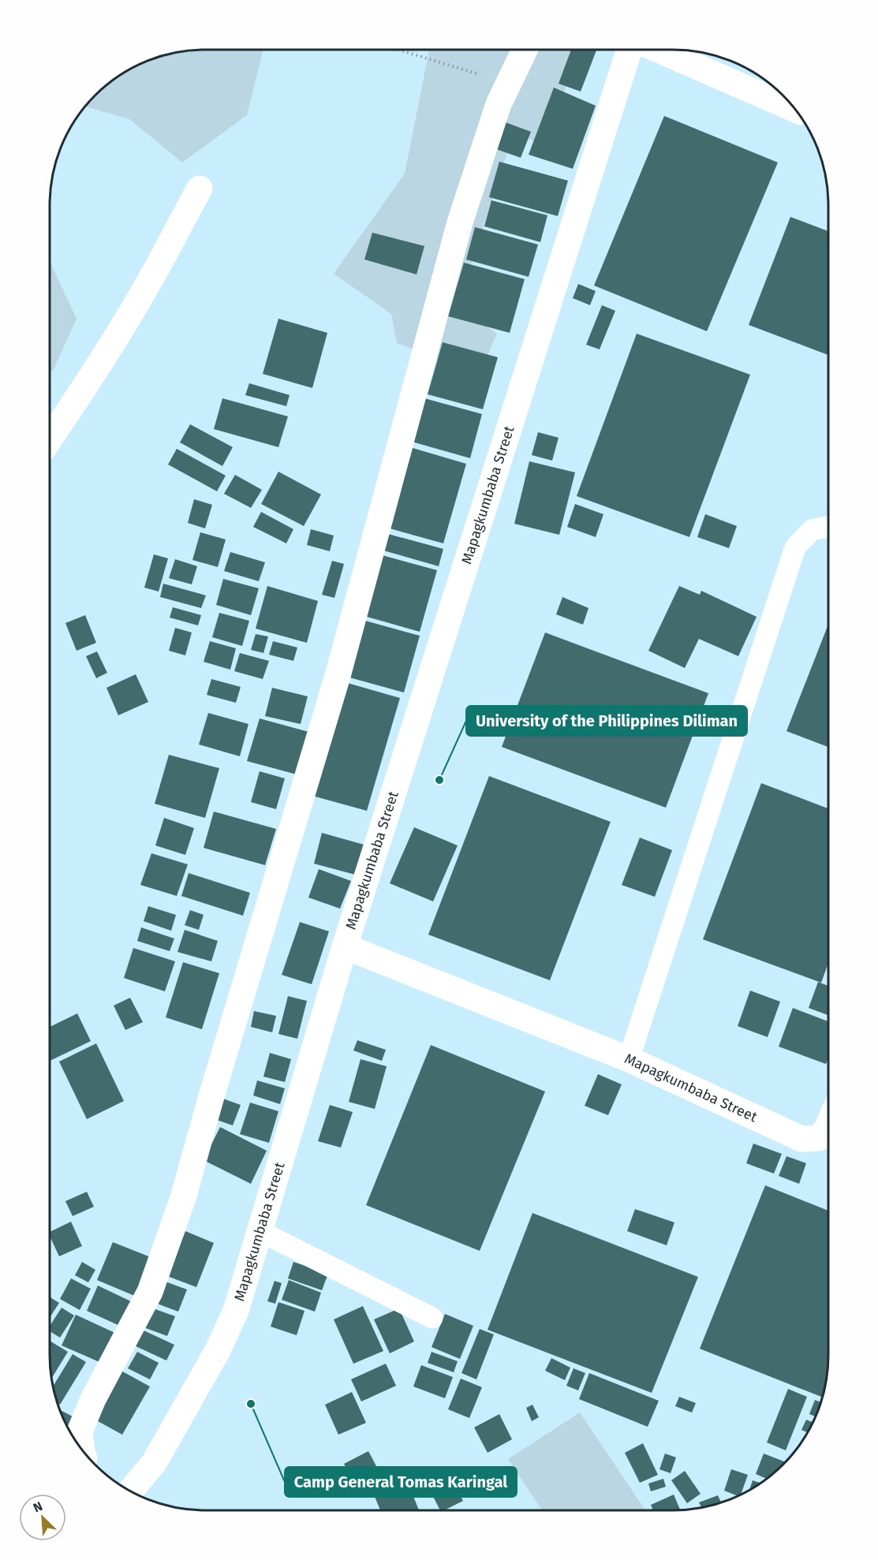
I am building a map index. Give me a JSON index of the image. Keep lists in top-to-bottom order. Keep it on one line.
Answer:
{"streets":{"street":["Mapagkumbaba Street"]},"places":["University of the Philippines Diliman","Camp General Tomas Karingal"],"north":"top left"}
